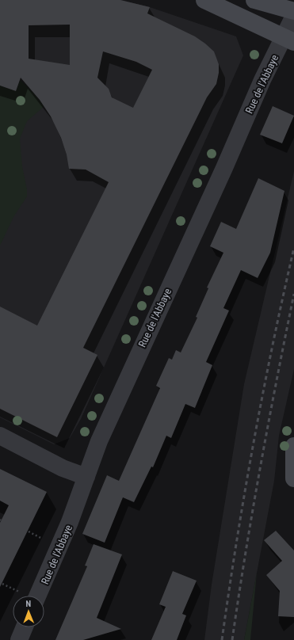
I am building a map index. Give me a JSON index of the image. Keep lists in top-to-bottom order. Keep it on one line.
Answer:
{"streets":{"street":["Rue de l'Abbaye"]},"north":"top"}
